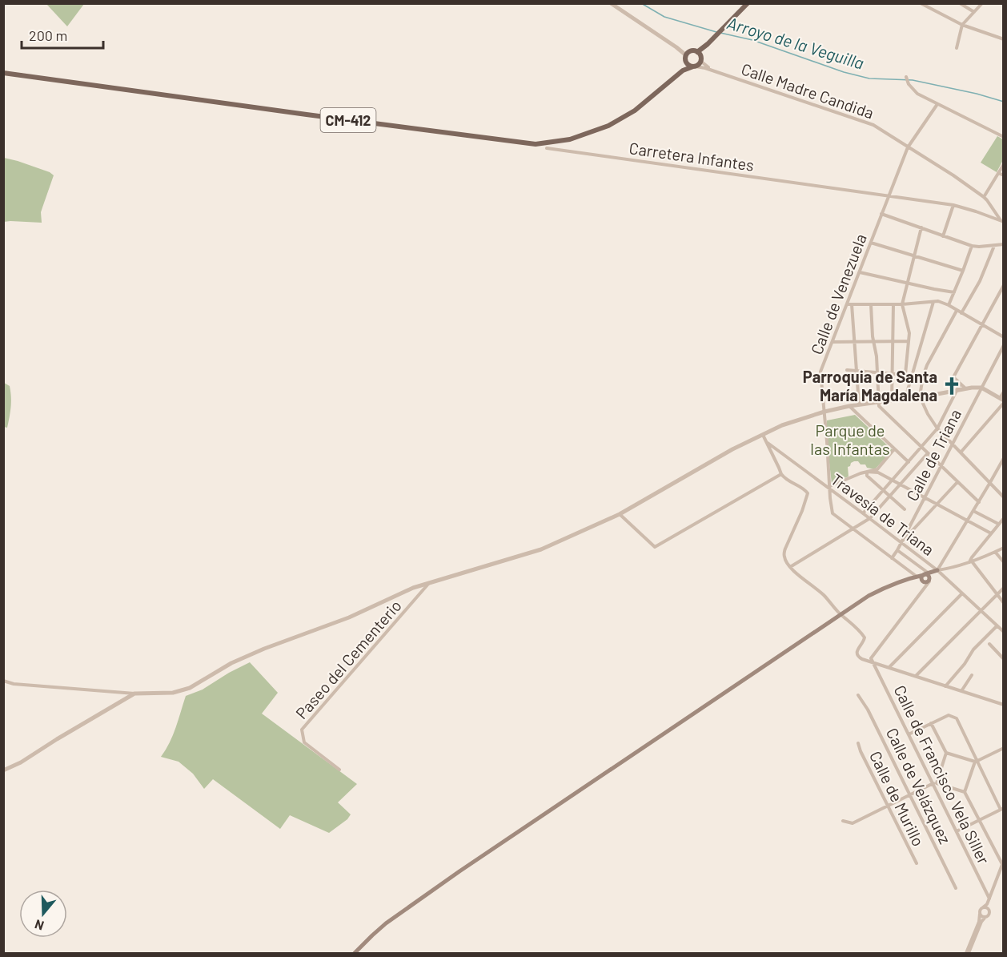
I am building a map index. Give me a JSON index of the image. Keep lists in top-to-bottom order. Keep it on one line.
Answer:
{"streets":{"main road":["CM-412"],"street":["Calle Madre Candida","Carretera Infantes","Calle de Venezuela","Calle de Triana","Travesía de Triana","Paseo del Cementerio","Calle de Francisco Vela Siller","Calle de Velázquez","Calle de Murillo"]},"crossings":[["Calle Madre Candida","CM-412"],["Calle Madre Candida","Carretera Infantes"],["Calle Madre Candida","Calle de Venezuela"],["Carretera Infantes","Calle de Venezuela"],["Calle de Venezuela","Calle de Triana"],["Calle de Venezuela","Travesía de Triana"],["Calle de Triana","Travesía de Triana"]],"water":["Arroyo de la Veguilla"],"parks":["Parque de las Infantas"],"places":{"church":["Parroquia de Santa María Magdalena"]},"scale_bar":"200 m","north":"bottom"}
